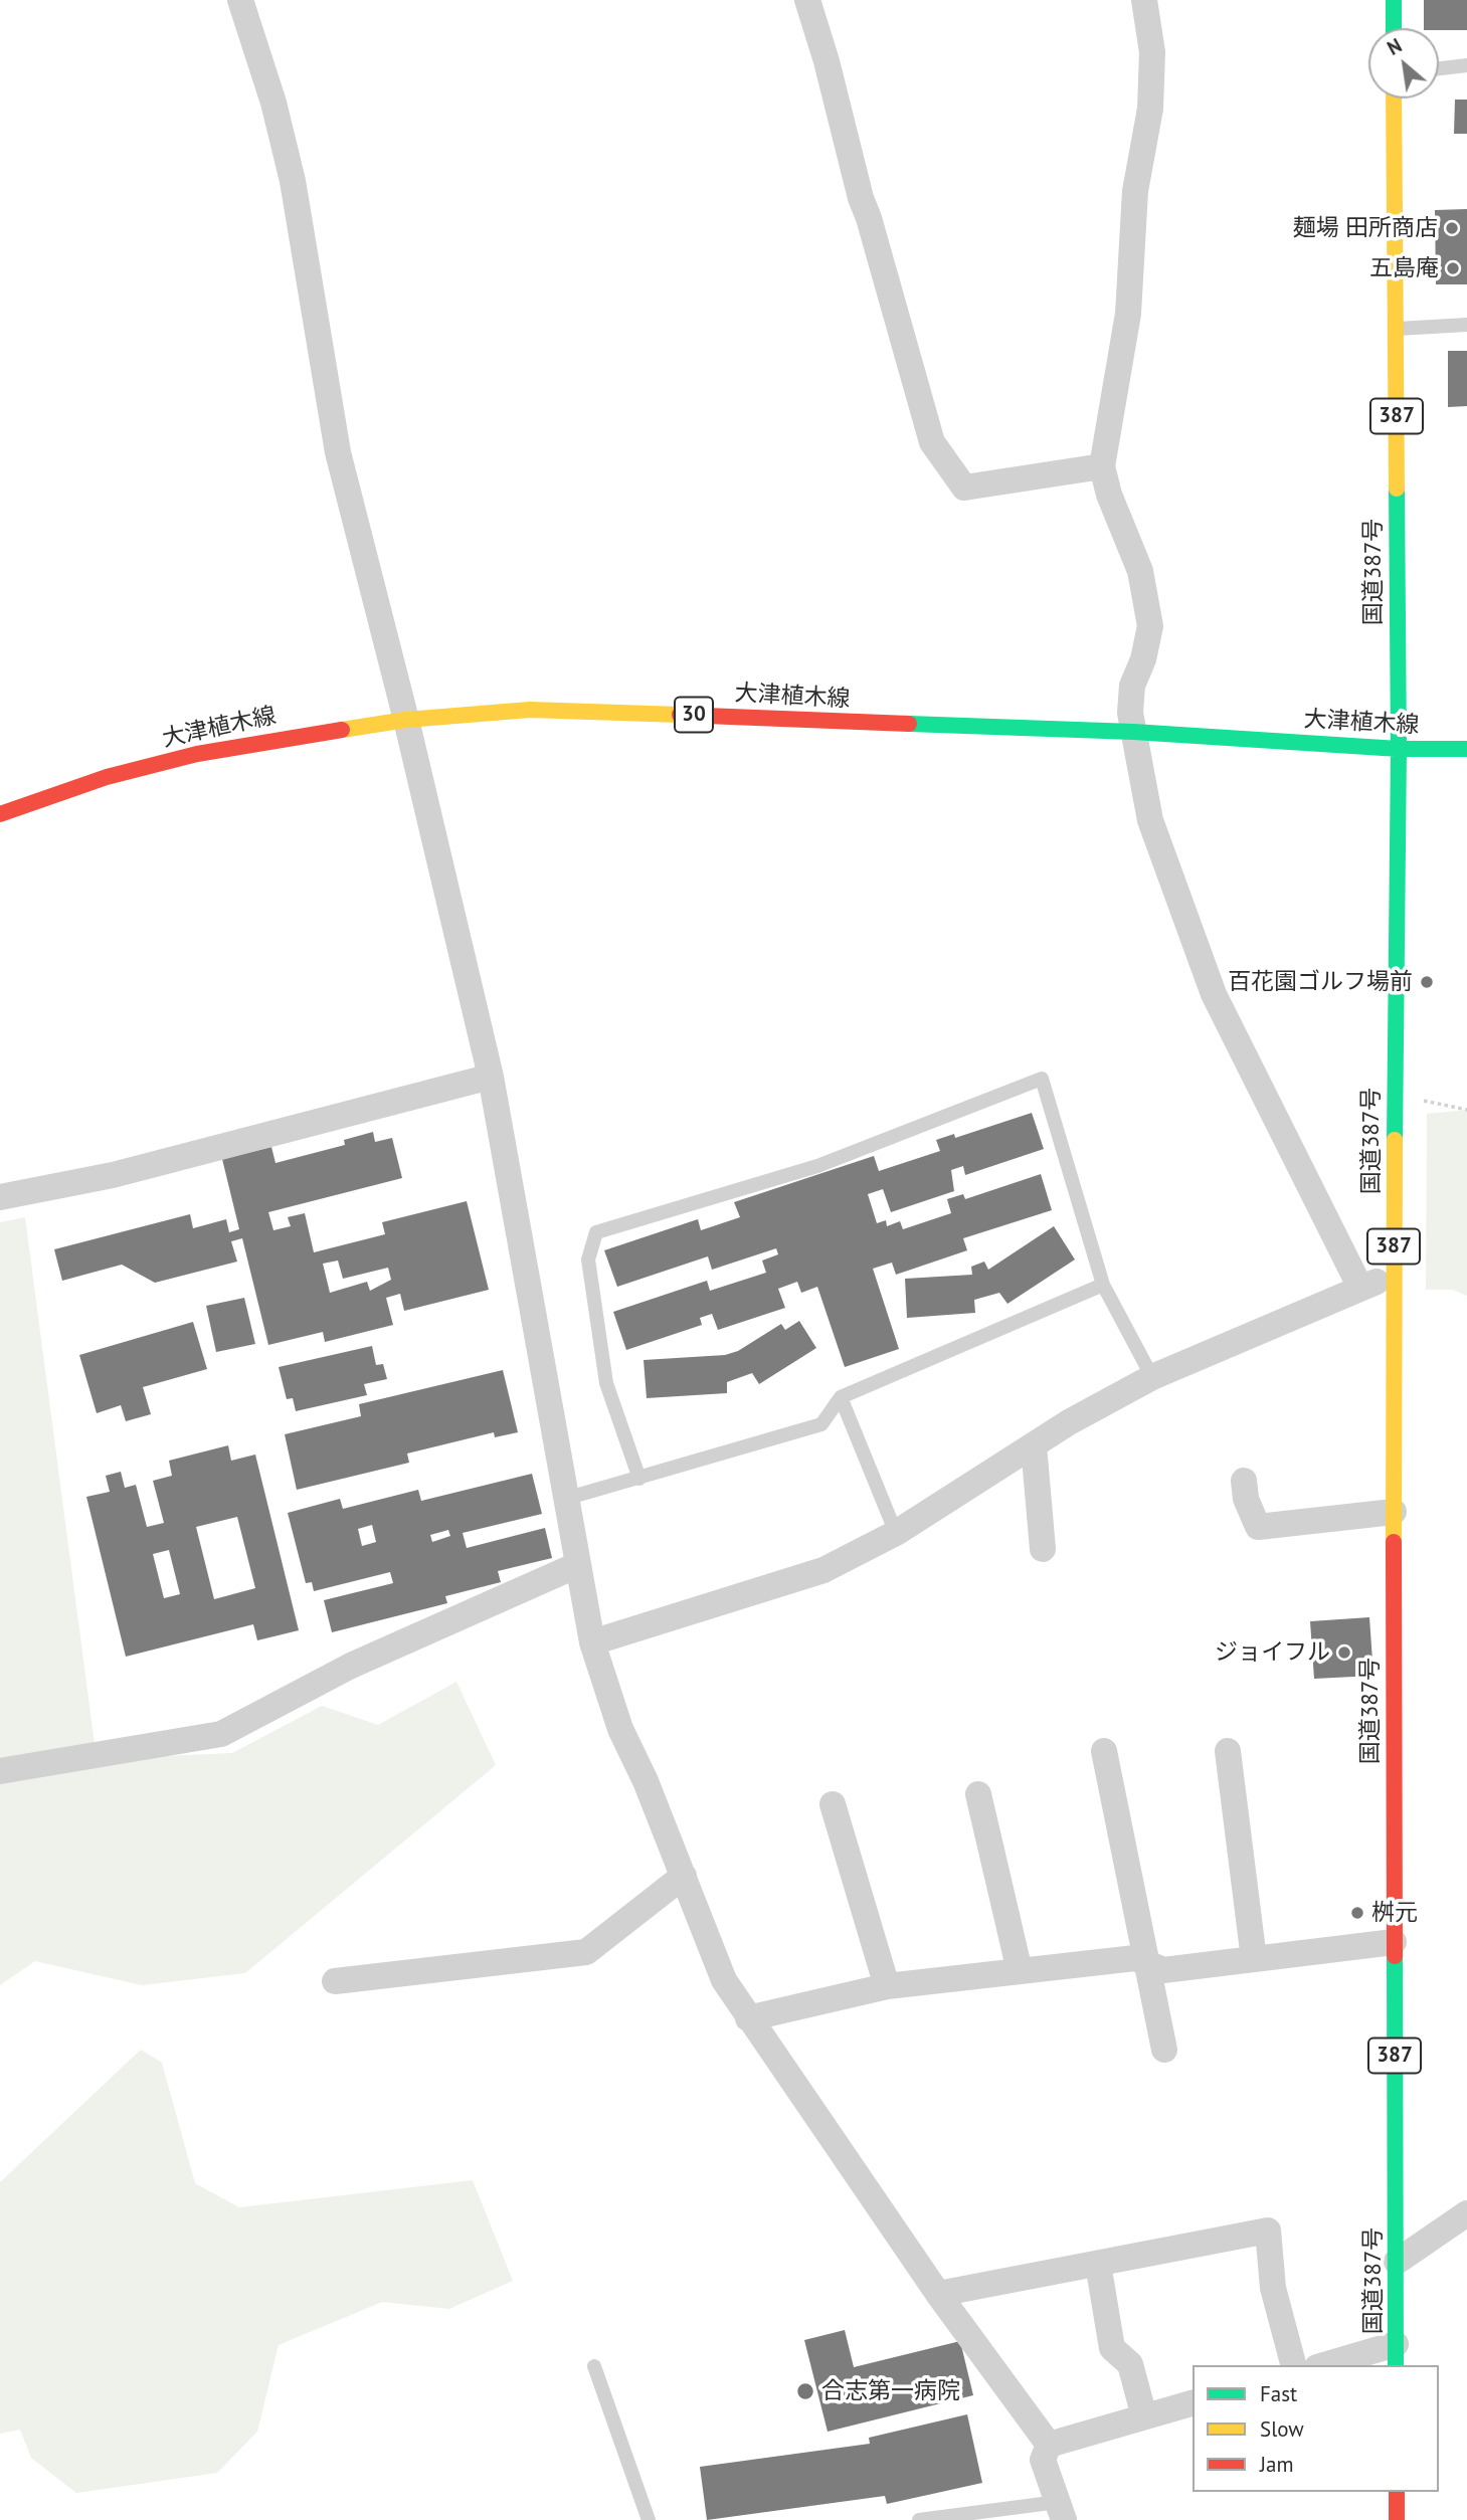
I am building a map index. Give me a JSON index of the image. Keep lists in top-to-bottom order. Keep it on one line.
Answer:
{"streets":{"main road":["387","国道387号","大津植木線","30"]},"crossings":[["国道387号","大津植木線"]],"places":["麺場 田所商店","五島庵","百花園ゴルフ場前","ジョイフル","桝元","合志第一病院"],"legend":["Fast","Slow","Jam"],"north":"top left"}
